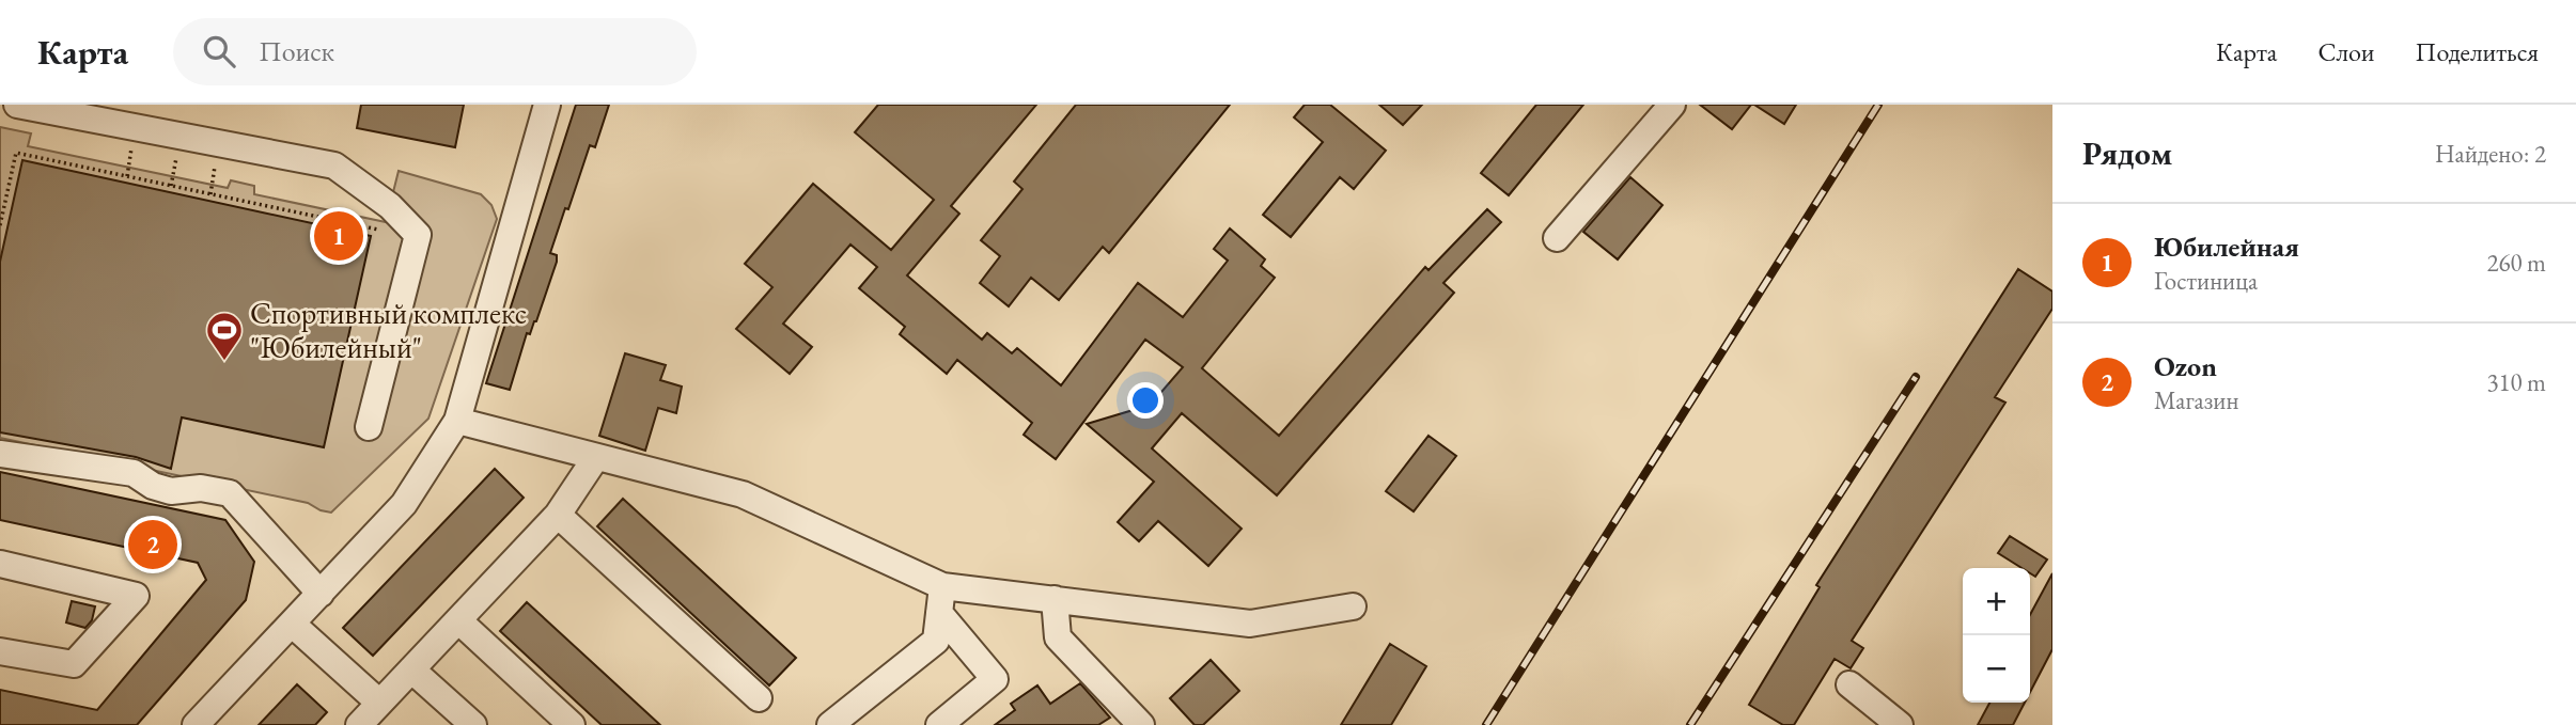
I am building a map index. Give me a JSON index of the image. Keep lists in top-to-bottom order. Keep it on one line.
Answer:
{"places":{"sports":["Спортивный комплекс \"Юбилейный\""]},"page":{"header":"Карта","search":"Поиск","nav":["Карта","Слои","Поделиться"],"heading":["Рядом","Найдено: 2"],"list":[{"mark":"1","name":"Юбилейная","note":"Гостиница","value":"260 m"},{"mark":"2","name":"Ozon","note":"Магазин","value":"310 m"}],"pins":["1","2"],"map_buttons":["+","−"]}}
